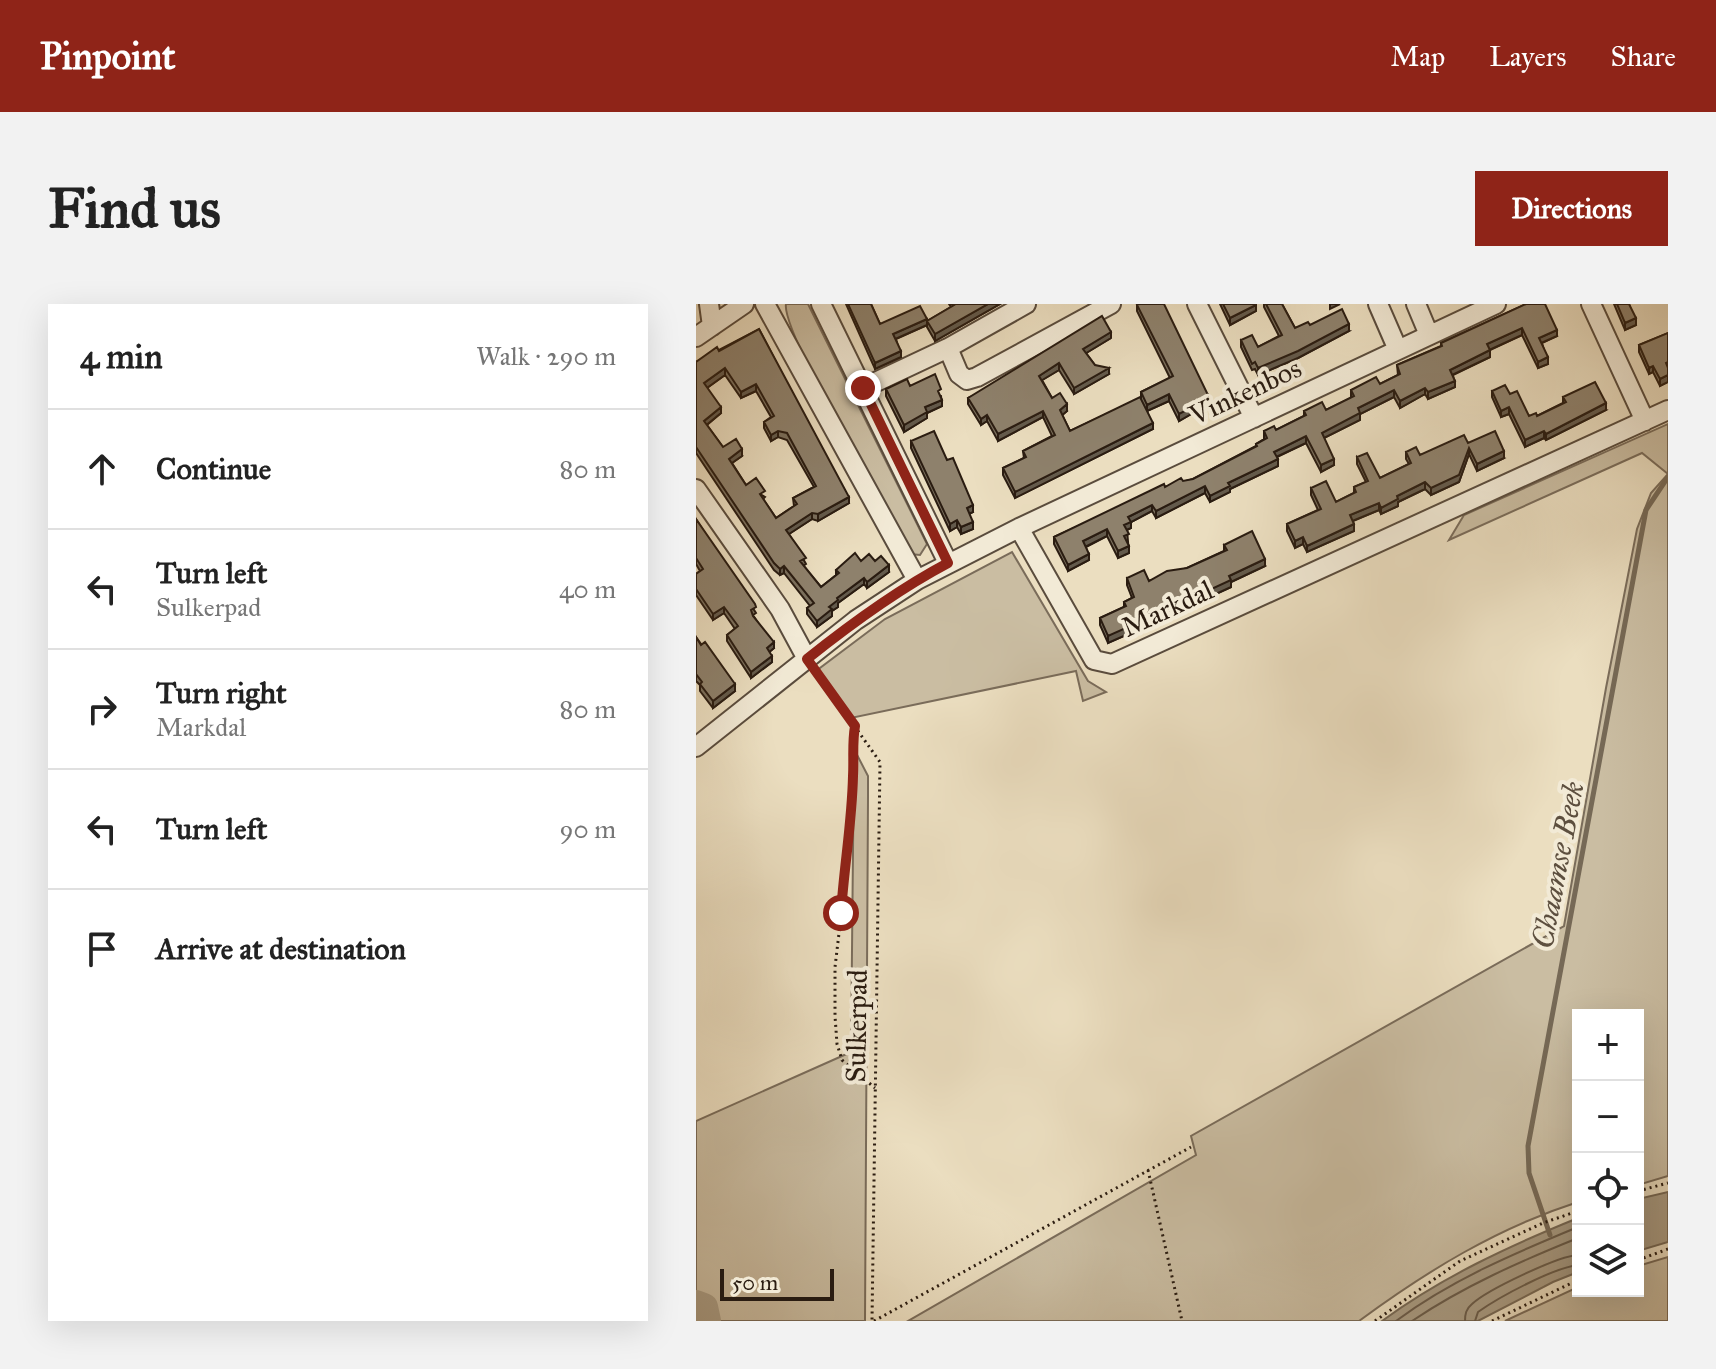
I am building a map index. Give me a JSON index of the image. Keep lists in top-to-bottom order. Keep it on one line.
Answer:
{"streets":{"street":["Vinkenbos","Markdal"],"path":["Sulkerpad"]},"crossings":[["Vinkenbos","Markdal"]],"water":["Chaamse Beek"],"scale_bar":"50 m","page":{"header":"Pinpoint","nav":["Map","Layers","Share"],"buttons":"Directions","title":"Find us","heading":["4 min","Walk · 290 m"],"list":[["Continue","80 m"],["Turn left","Sulkerpad","40 m"],["Turn right","Markdal","80 m"],["Turn left","90 m"],"Arrive at destination"],"map_buttons":["+","−"],"scale":"50 m"}}
